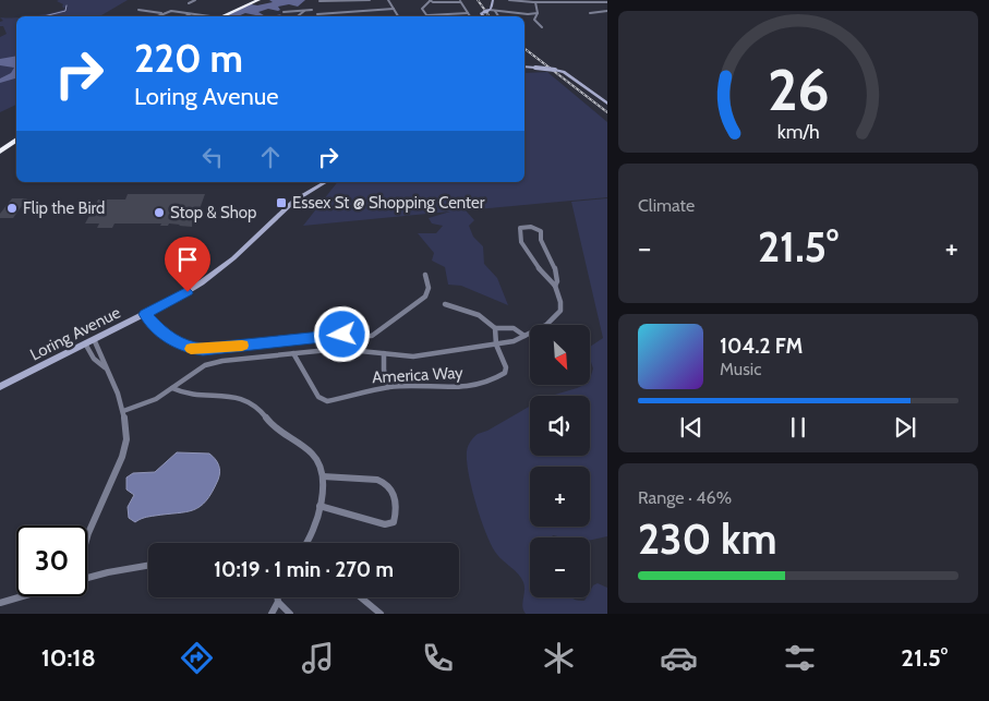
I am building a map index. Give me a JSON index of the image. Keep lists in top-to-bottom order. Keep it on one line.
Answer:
{"streets":{"main road":["Loring Avenue"],"street":["America Way"]},"places":{"transit":["Essex St @ Shopping Center"],"other":["Flip the Bird","Stop & Shop"]},"north":"bottom right","page":{"turn":["220 m","Loring Avenue"],"tile":["Climate",["Range · 46%","230 km"]],"heat":["−","21.5°","+"],"song":["104.2 FM","Music"],"map_buttons":["+","−"],"limit":"30","trip":"10:19 · 1 min · 270 m","tabs":["10:18","21.5°"],"gauge":["26","km/h"]}}
